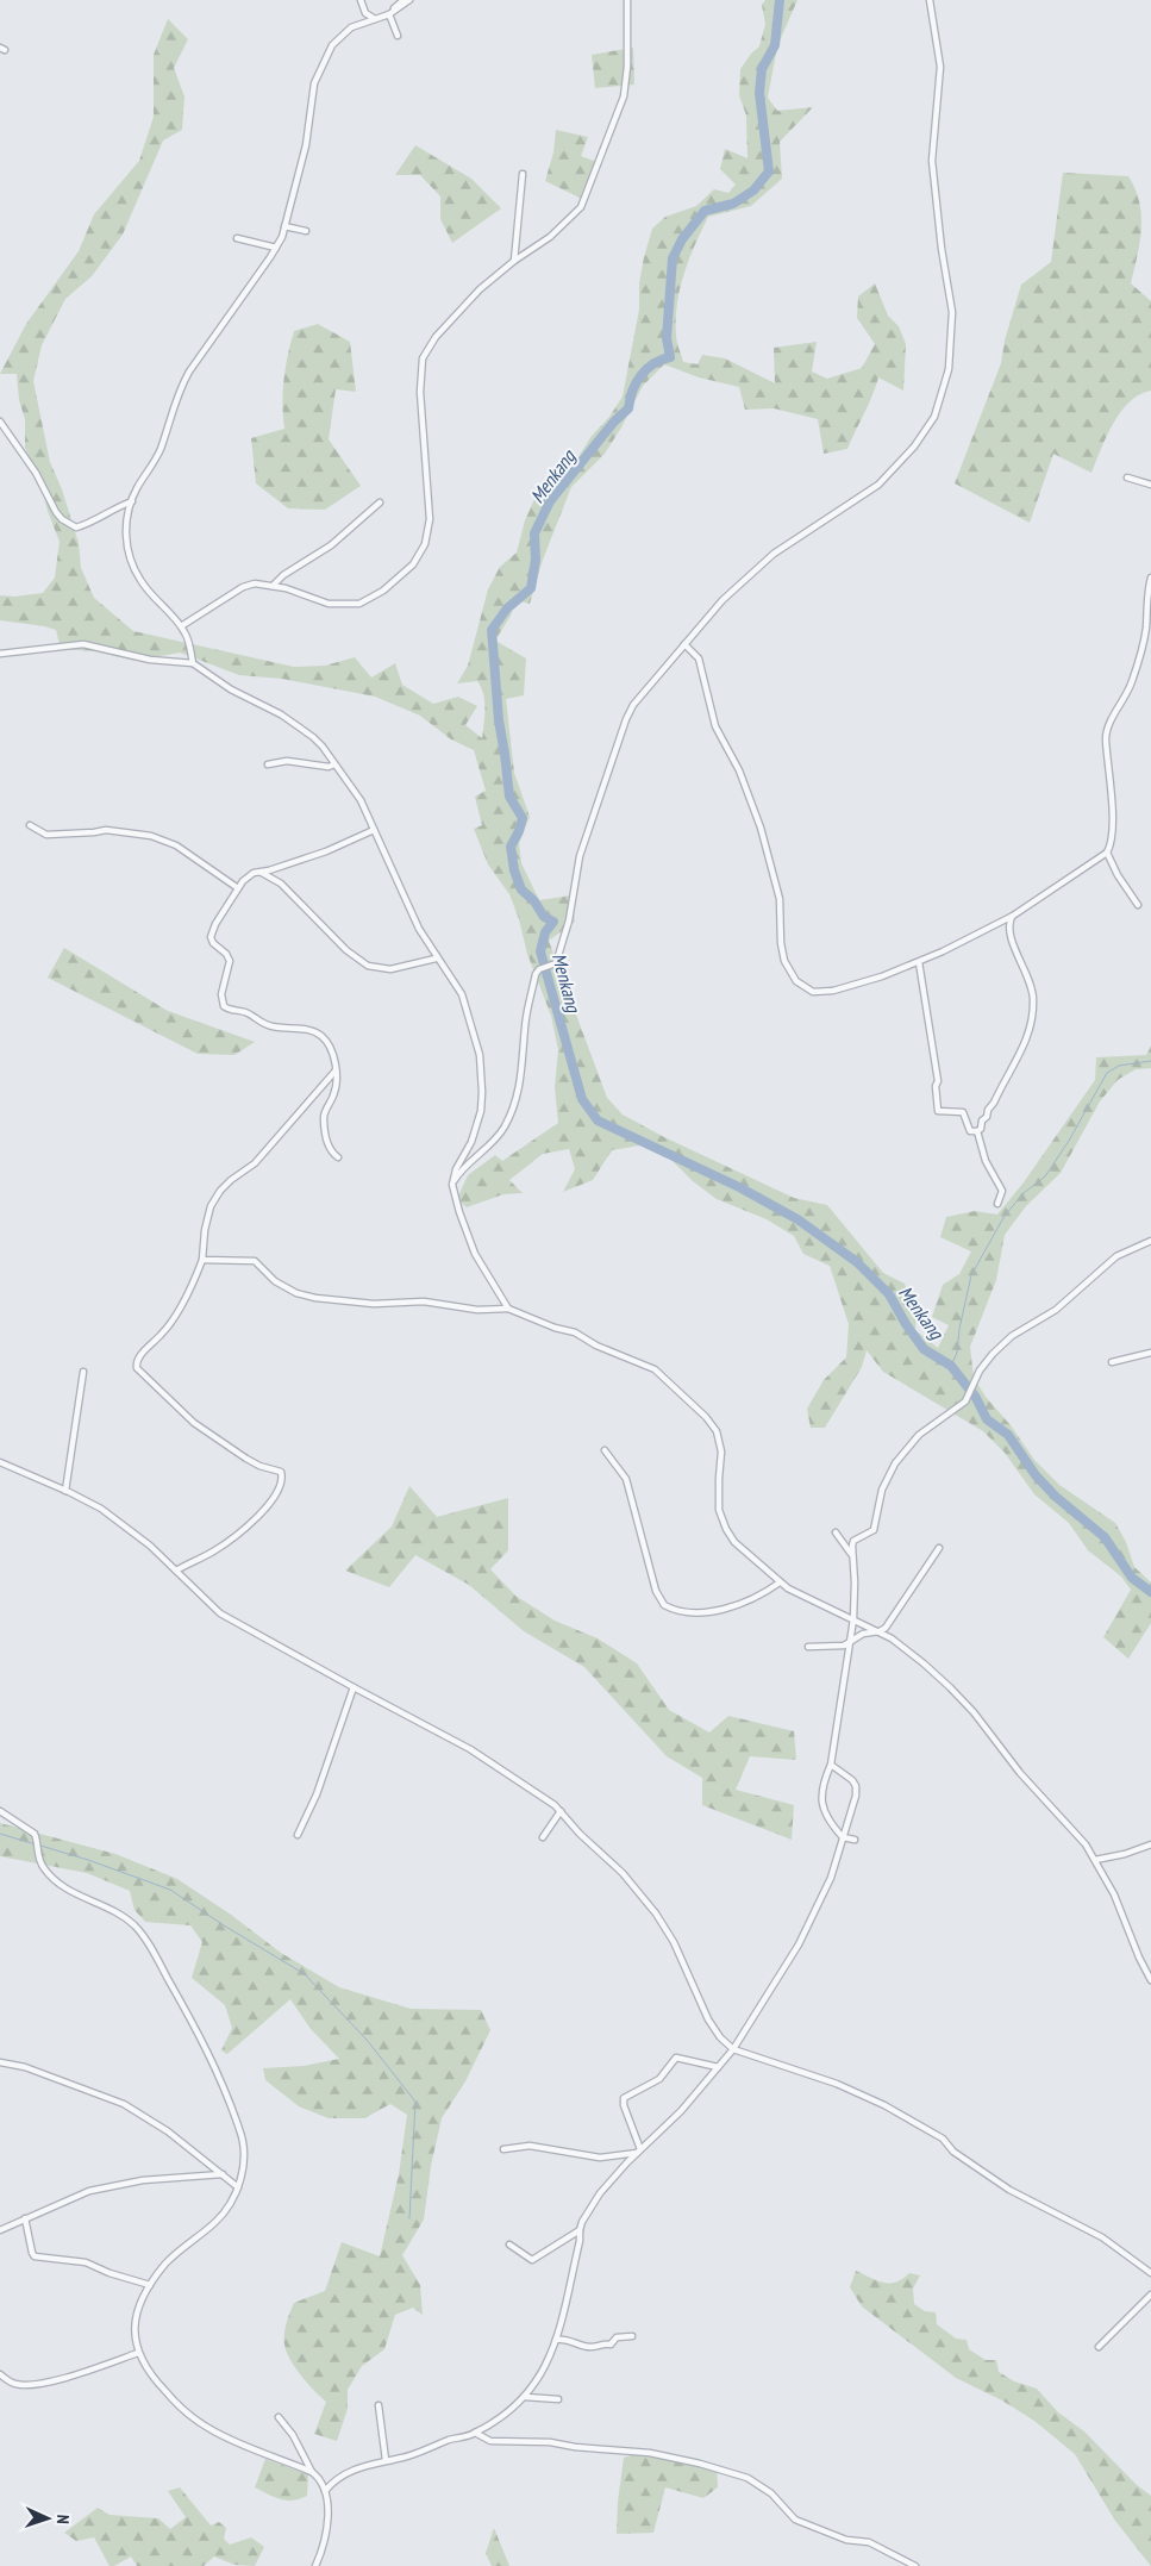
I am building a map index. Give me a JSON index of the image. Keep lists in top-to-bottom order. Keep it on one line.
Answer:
{"water":["Menkang"],"north":"right"}
